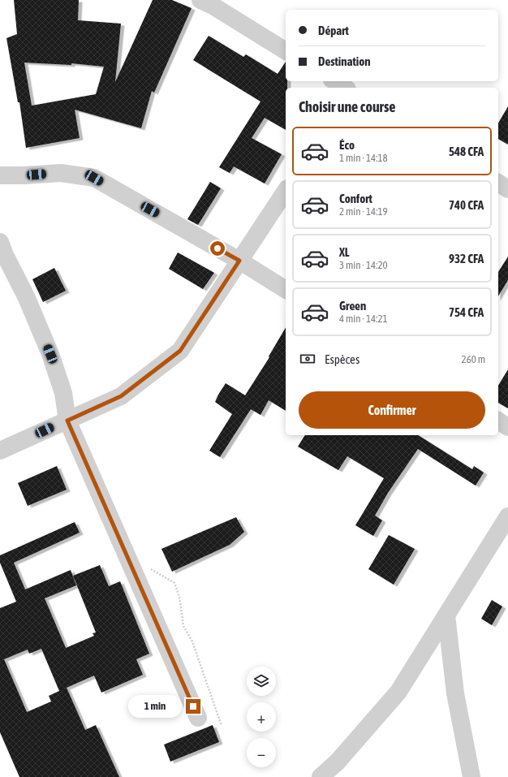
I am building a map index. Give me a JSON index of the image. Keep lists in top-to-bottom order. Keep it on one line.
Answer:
{"page":{"banner":["Départ","Destination"],"heading":"Choisir une course","list":[{"name":"Éco","note":"1 min · 14:18","value":"548 CFA"},{"name":"Confort","note":"2 min · 14:19","value":"740 CFA"},{"name":"XL","note":"3 min · 14:20","value":"932 CFA"},{"name":"Green","note":"4 min · 14:21","value":"754 CFA"}],"pay":["Espèces","260 m"],"buttons":"Confirmer","map_buttons":["+","−"],"bubble":"1 min"}}
